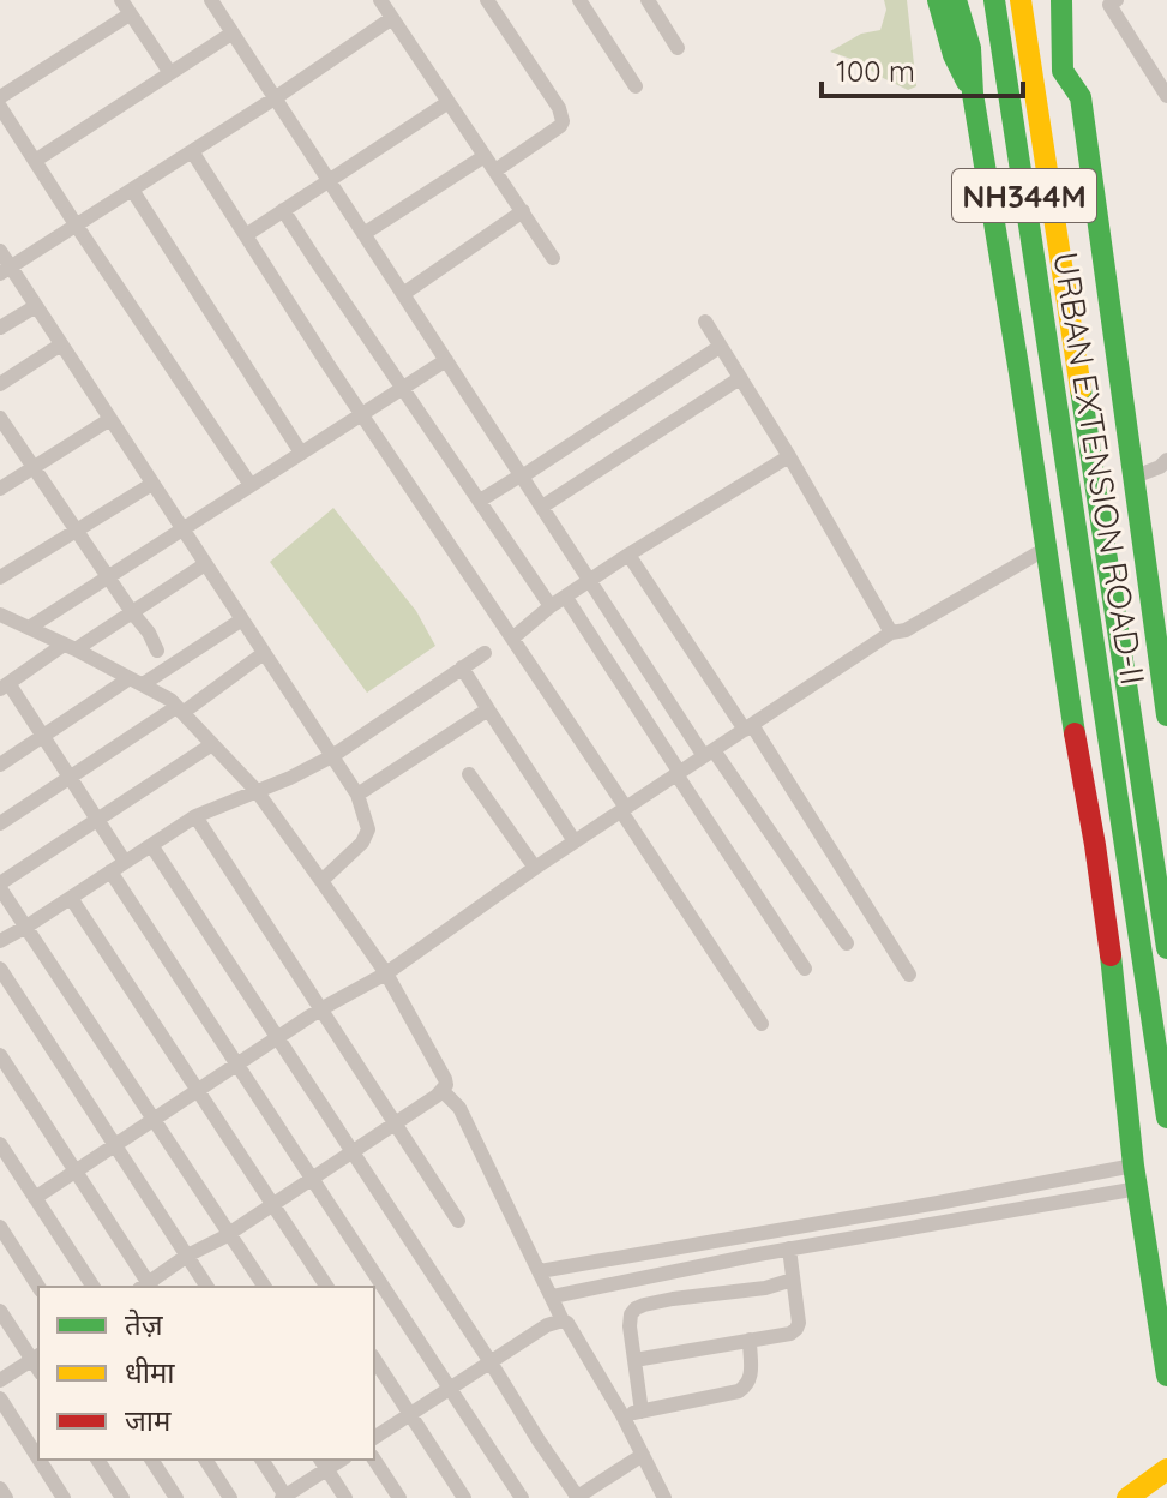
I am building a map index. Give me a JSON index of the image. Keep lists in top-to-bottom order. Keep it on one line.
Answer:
{"streets":{"main road":["NH344M","URBAN EXTENSION ROAD-II"]},"legend":["तेज़","धीमा","जाम"],"scale_bar":"100 m"}
